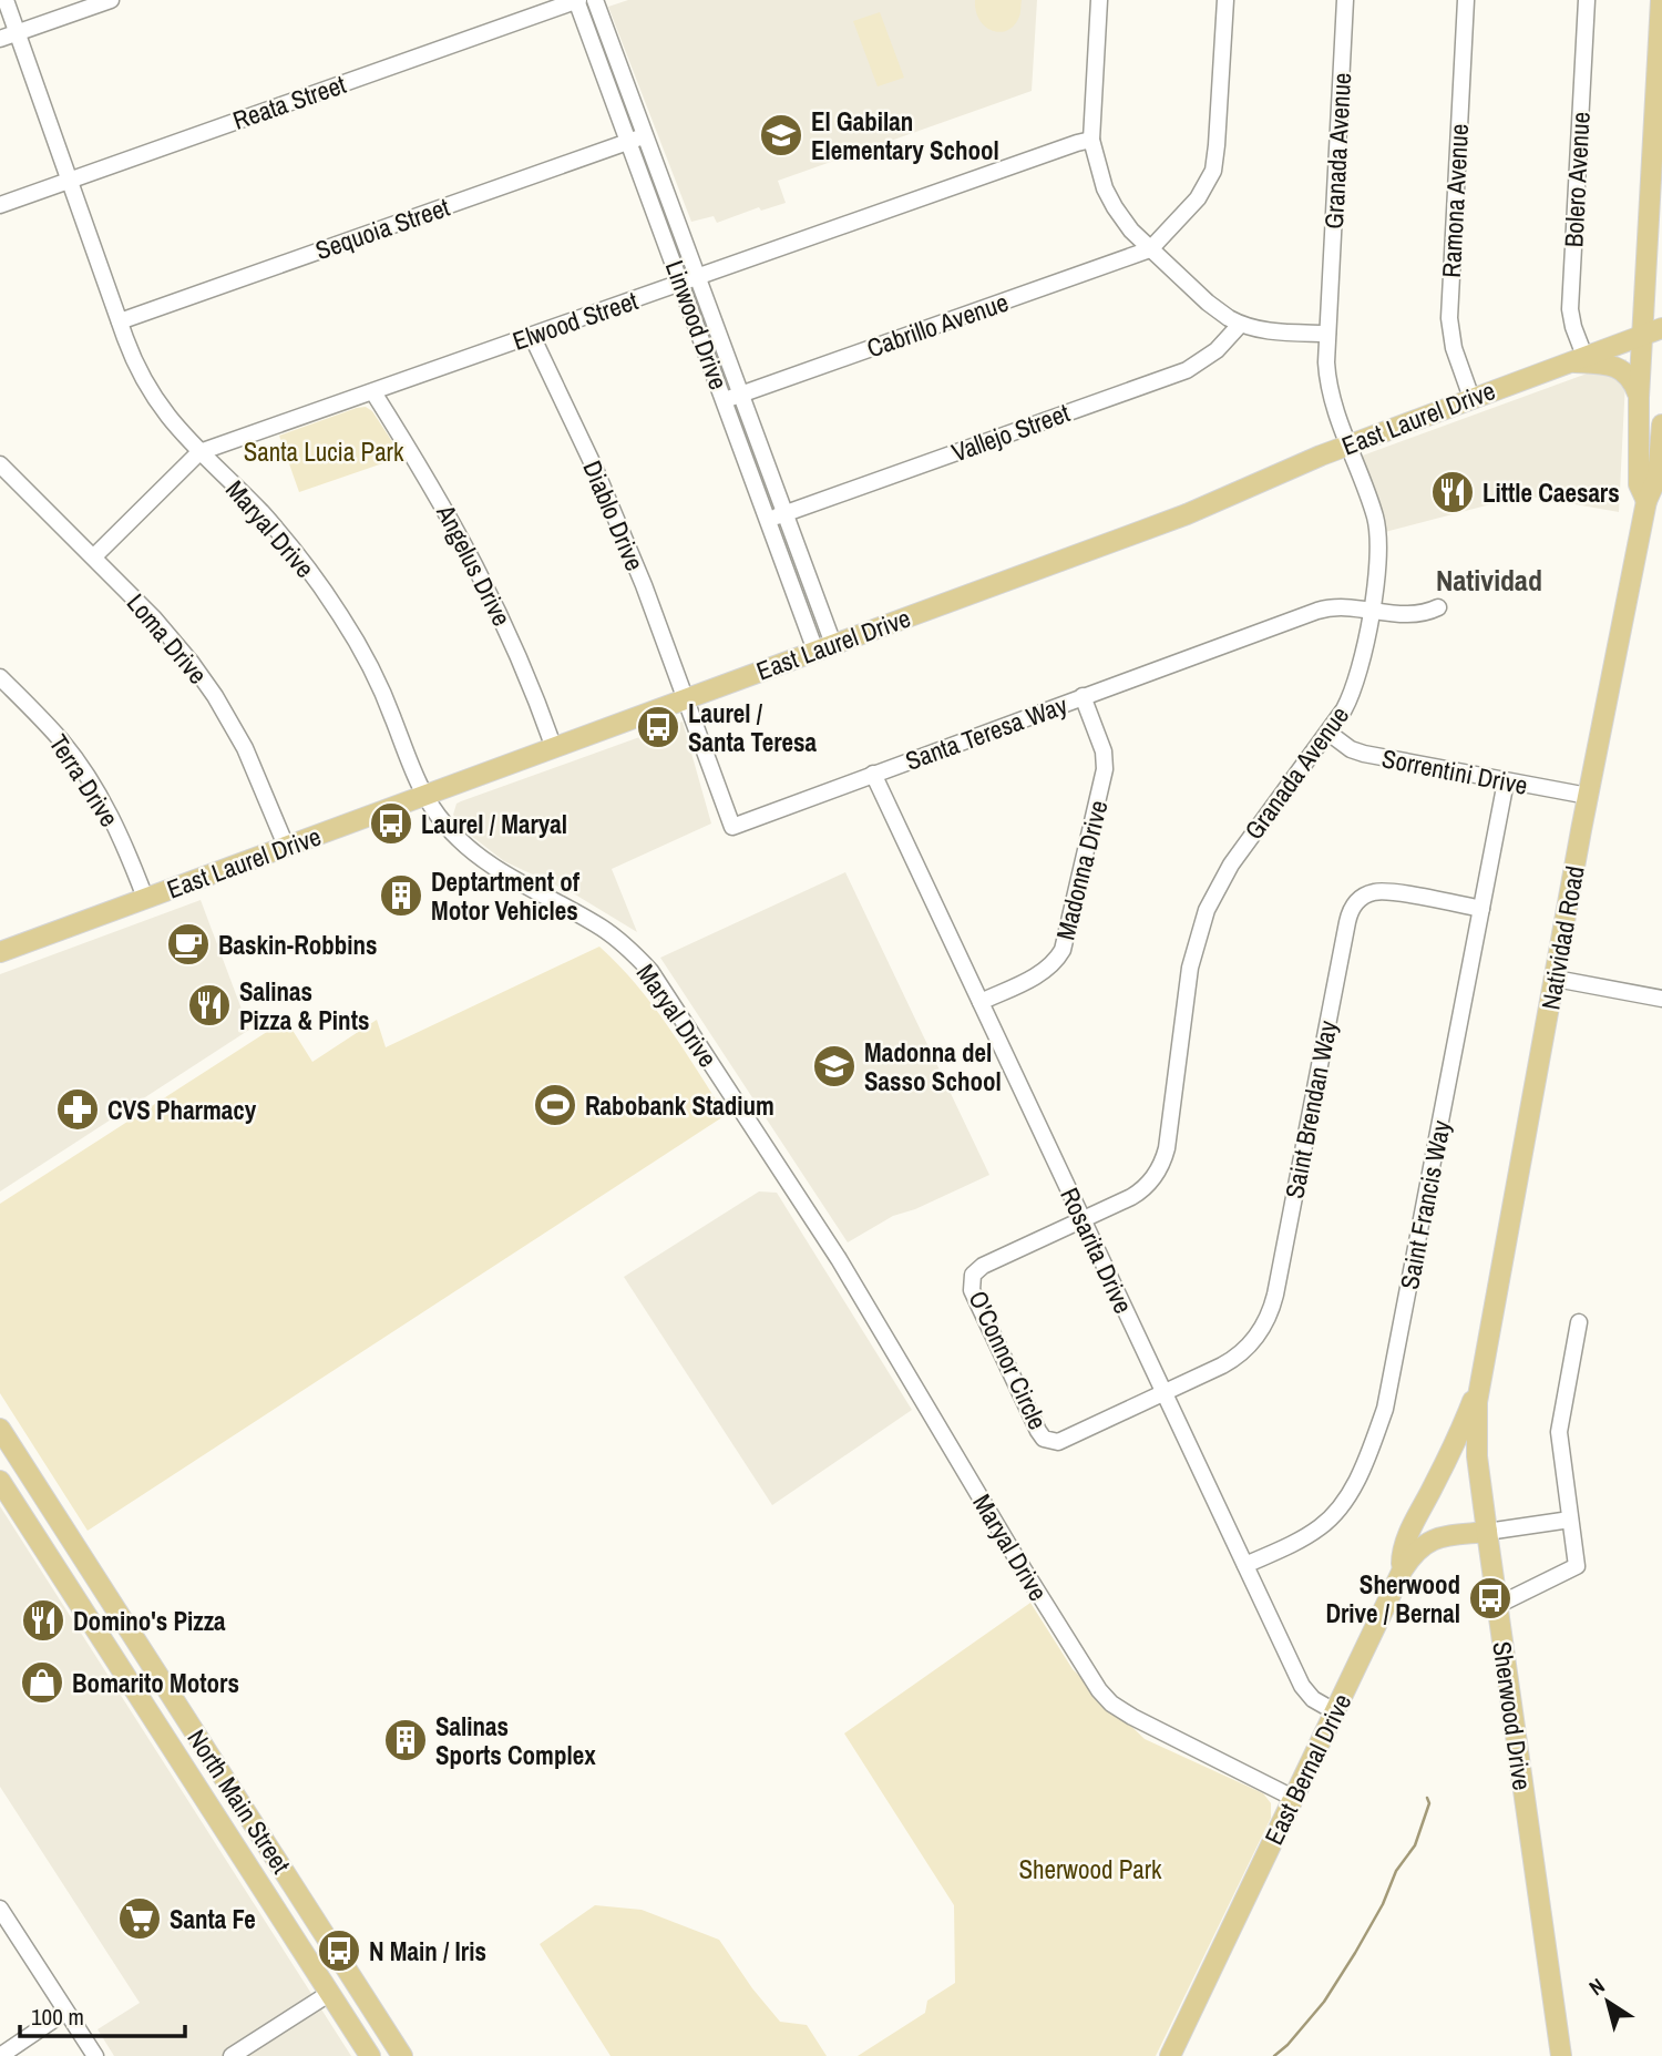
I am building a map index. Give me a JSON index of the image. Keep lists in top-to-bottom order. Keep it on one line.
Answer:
{"streets":{"main road":["East Laurel Drive","Natividad Road","Sherwood Drive","East Bernal Drive","North Main Street"],"street":["Reata Street","Granada Avenue","Bolero Avenue","Ramona Avenue","Sequoia Street","Elwood Street","Linwood Drive","Cabrillo Avenue","Vallejo Street","Diablo Drive","Maryal Drive","Angelus Drive","Loma Drive","Santa Teresa Way","Sorrentini Drive","Terra Drive","Madonna Drive","Saint Brendan Way","Saint Francis Way","Rosarita Drive","O'Connor Circle"]},"crossings":[["Reata Street","Linwood Drive"],["Reata Street","Maryal Drive"],["Granada Avenue","East Laurel Drive"],["Granada Avenue","Santa Teresa Way"],["Granada Avenue","Sorrentini Drive"],["Granada Avenue","Rosarita Drive"],["Granada Avenue","O'Connor Circle"],["Bolero Avenue","East Laurel Drive"],["Ramona Avenue","East Laurel Drive"],["Sequoia Street","Linwood Drive"],["Sequoia Street","Maryal Drive"],["Elwood Street","Linwood Drive"],["Elwood Street","Diablo Drive"],["Elwood Street","Maryal Drive"],["Elwood Street","Angelus Drive"],["Elwood Street","Loma Drive"],["Linwood Drive","Cabrillo Avenue"],["Linwood Drive","East Laurel Drive"],["Linwood Drive","Vallejo Street"],["East Laurel Drive","Diablo Drive"],["East Laurel Drive","Maryal Drive"],["East Laurel Drive","Angelus Drive"],["East Laurel Drive","Loma Drive"],["East Laurel Drive","Santa Teresa Way"],["East Laurel Drive","Terra Drive"],["East Laurel Drive","Natividad Road"],["Diablo Drive","Santa Teresa Way"],["Maryal Drive","East Bernal Drive"],["Santa Teresa Way","Madonna Drive"],["Santa Teresa Way","Rosarita Drive"],["Sorrentini Drive","Natividad Road"],["Sorrentini Drive","Saint Francis Way"],["Madonna Drive","Rosarita Drive"],["Natividad Road","Sherwood Drive"],["Saint Brendan Way","Saint Francis Way"],["Saint Brendan Way","Rosarita Drive"],["Saint Brendan Way","O'Connor Circle"],["Saint Francis Way","Rosarita Drive"],["Rosarita Drive","O'Connor Circle"],["Rosarita Drive","East Bernal Drive"],["Sherwood Drive","East Bernal Drive"]],"districts":["Natividad"],"parks":["Santa Lucia Park","Sherwood Park"],"places":{"school or university":["El Gabilan Elementary School","Madonna del Sasso School"],"restaurant":["Little Caesars","Salinas Pizza & Pints","Domino's Pizza"],"bus stop":["Laurel / Santa Teresa","Laurel / Maryal","Sherwood Drive / Bernal","N Main / Iris"],"building":["Deptartment of Motor Vehicles","Salinas Sports Complex"],"cafe":["Baskin-Robbins"],"sports":["Rabobank Stadium"],"pharmacy":["CVS Pharmacy"],"shop":["Bomarito Motors"],"supermarket":["Santa Fe"]},"scale_bar":"100 m","north":"top left"}
